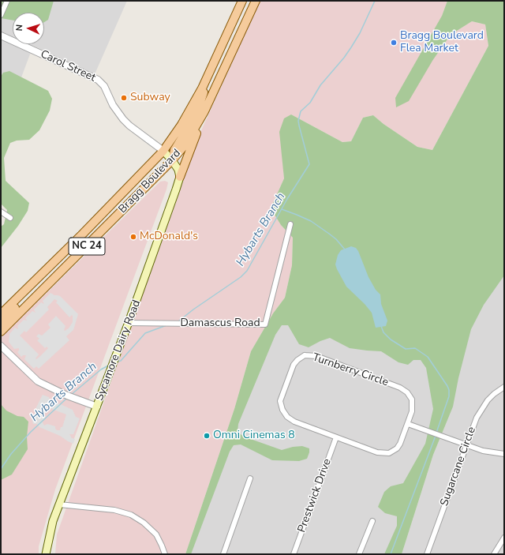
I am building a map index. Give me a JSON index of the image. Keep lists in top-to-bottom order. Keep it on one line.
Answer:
{"streets":{"main road":["Bragg Boulevard","NC 24","Sycamore Dairy Road"],"street":["Carol Street","Damascus Road","Turnberry Circle","Sugarcane Circle","Prestwick Drive"]},"crossings":[["Carol Street","Bragg Boulevard"],["Damascus Road","Sycamore Dairy Road"],["Turnberry Circle","Prestwick Drive"]],"water":["Hybarts Branch"],"places":["Bragg Boulevard Flea Market","Subway","McDonald's","Omni Cinemas 8"],"north":"left"}
